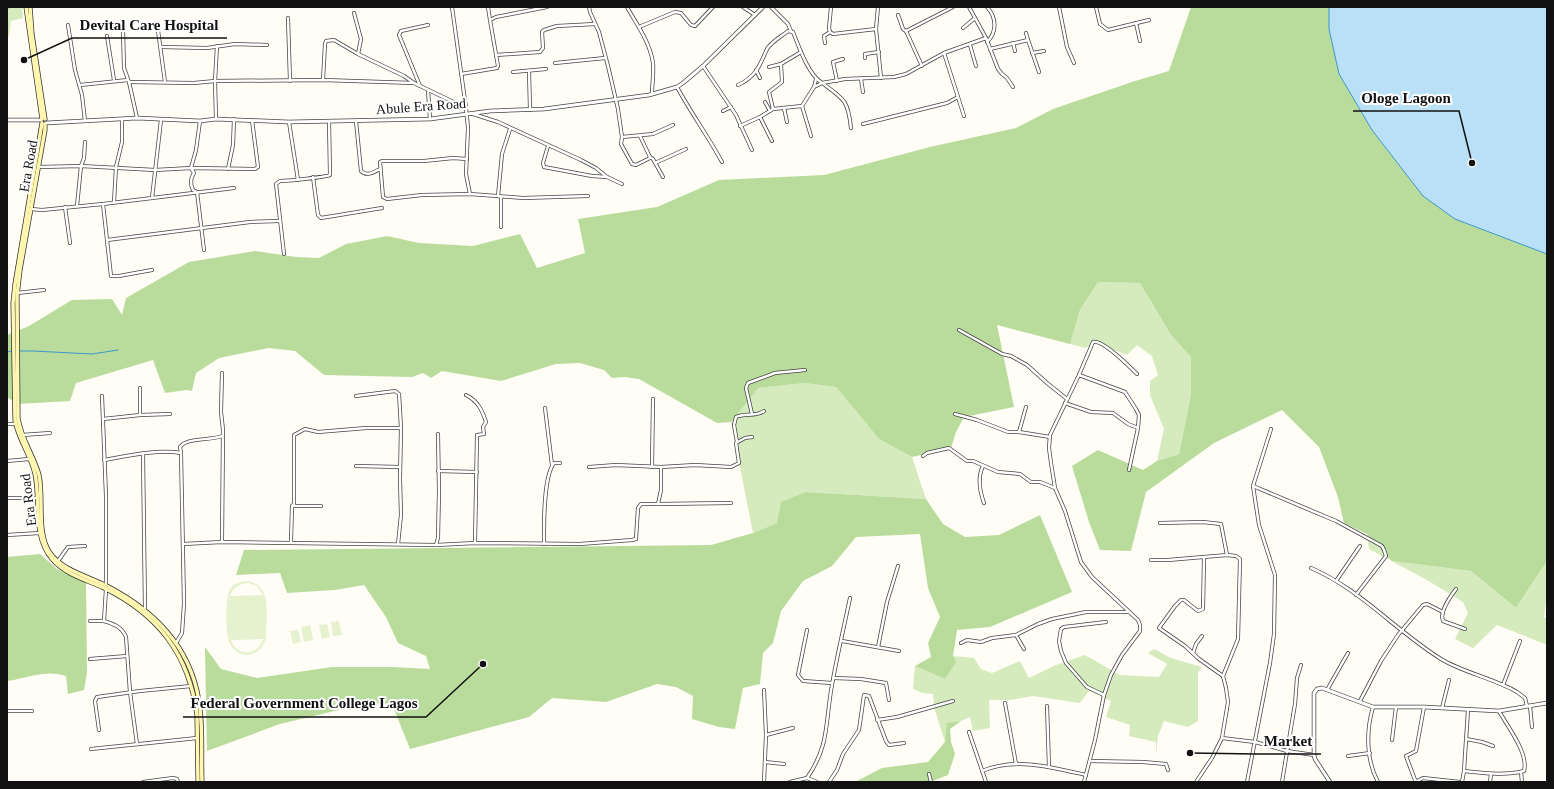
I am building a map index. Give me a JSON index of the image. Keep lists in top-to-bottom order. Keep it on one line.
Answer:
{"streets":{"main road":["Era Road"],"street":["Abule Era Road"]},"crossings":[["Abule Era Road","Era Road"]],"places":["Devital Care Hospital","Ologe Lagoon","Federal Government College Lagos","Market"]}
